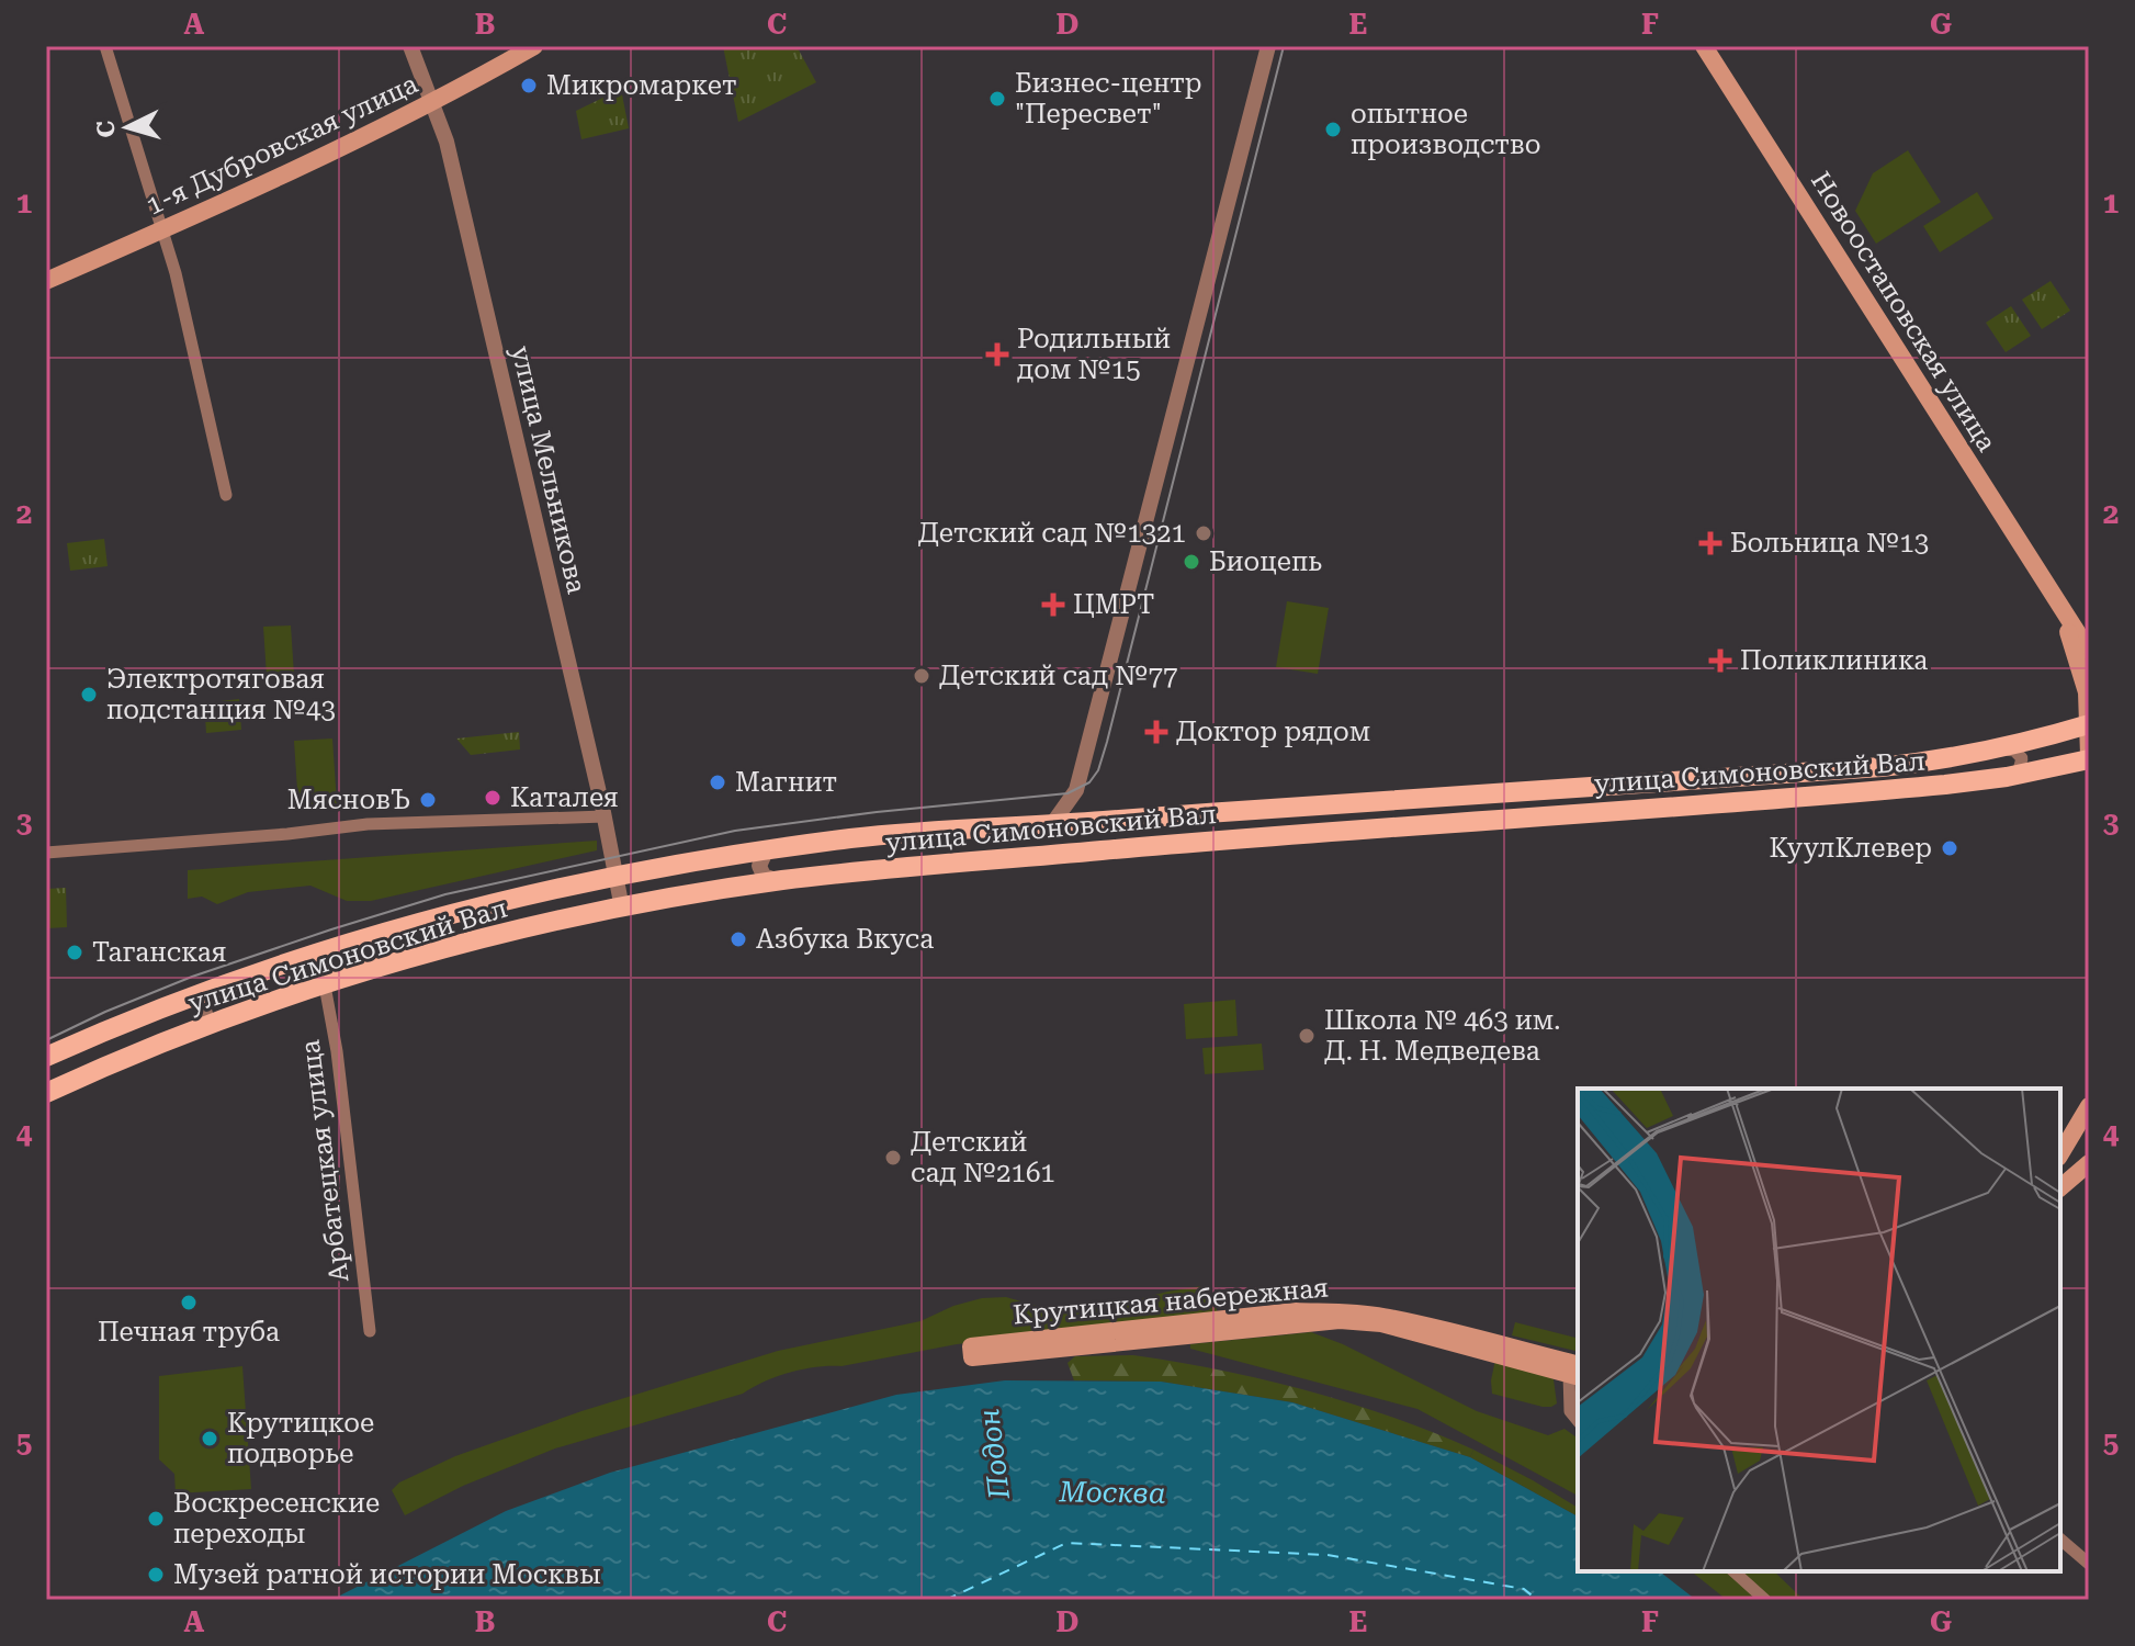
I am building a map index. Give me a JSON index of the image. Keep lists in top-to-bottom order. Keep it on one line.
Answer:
{"streets":{"main road":["1-я Дубровская улица","Новоостаповская улица","улица Симоновский Вал","Крутицкая набережная"],"street":["улица Мельникова","Арбатецкая улица"]},"crossings":[["1-я Дубровская улица","улица Мельникова"],["Новоостаповская улица","улица Симоновский Вал"],["улица Мельникова","улица Симоновский Вал"],["улица Симоновский Вал","Арбатецкая улица"]],"water":["Подон","Москва"],"places":{"other":["Микромаркет","Бизнес-центр \"Пересвет\"","опытное производство","Детский сад №1321","Биоцепь","Детский сад №77","Электротяговая подстанция №43","Магнит","Каталея","МясновЪ","КуулКлевер","Азбука Вкуса","Таганская","Школа № 463 им. Д. Н. Медведева","Детский сад №2161","Печная труба","Крутицкое подворье","Воскресенские переходы","Музей ратной истории Москвы"],"health":["Родильный дом №15","Больница №13","ЦМРТ","Поликлиника","Доктор рядом"]},"north":"left","grid":{"columns":["A","B","C","D","E","F","G"],"rows":["1","2","3","4","5"]}}
